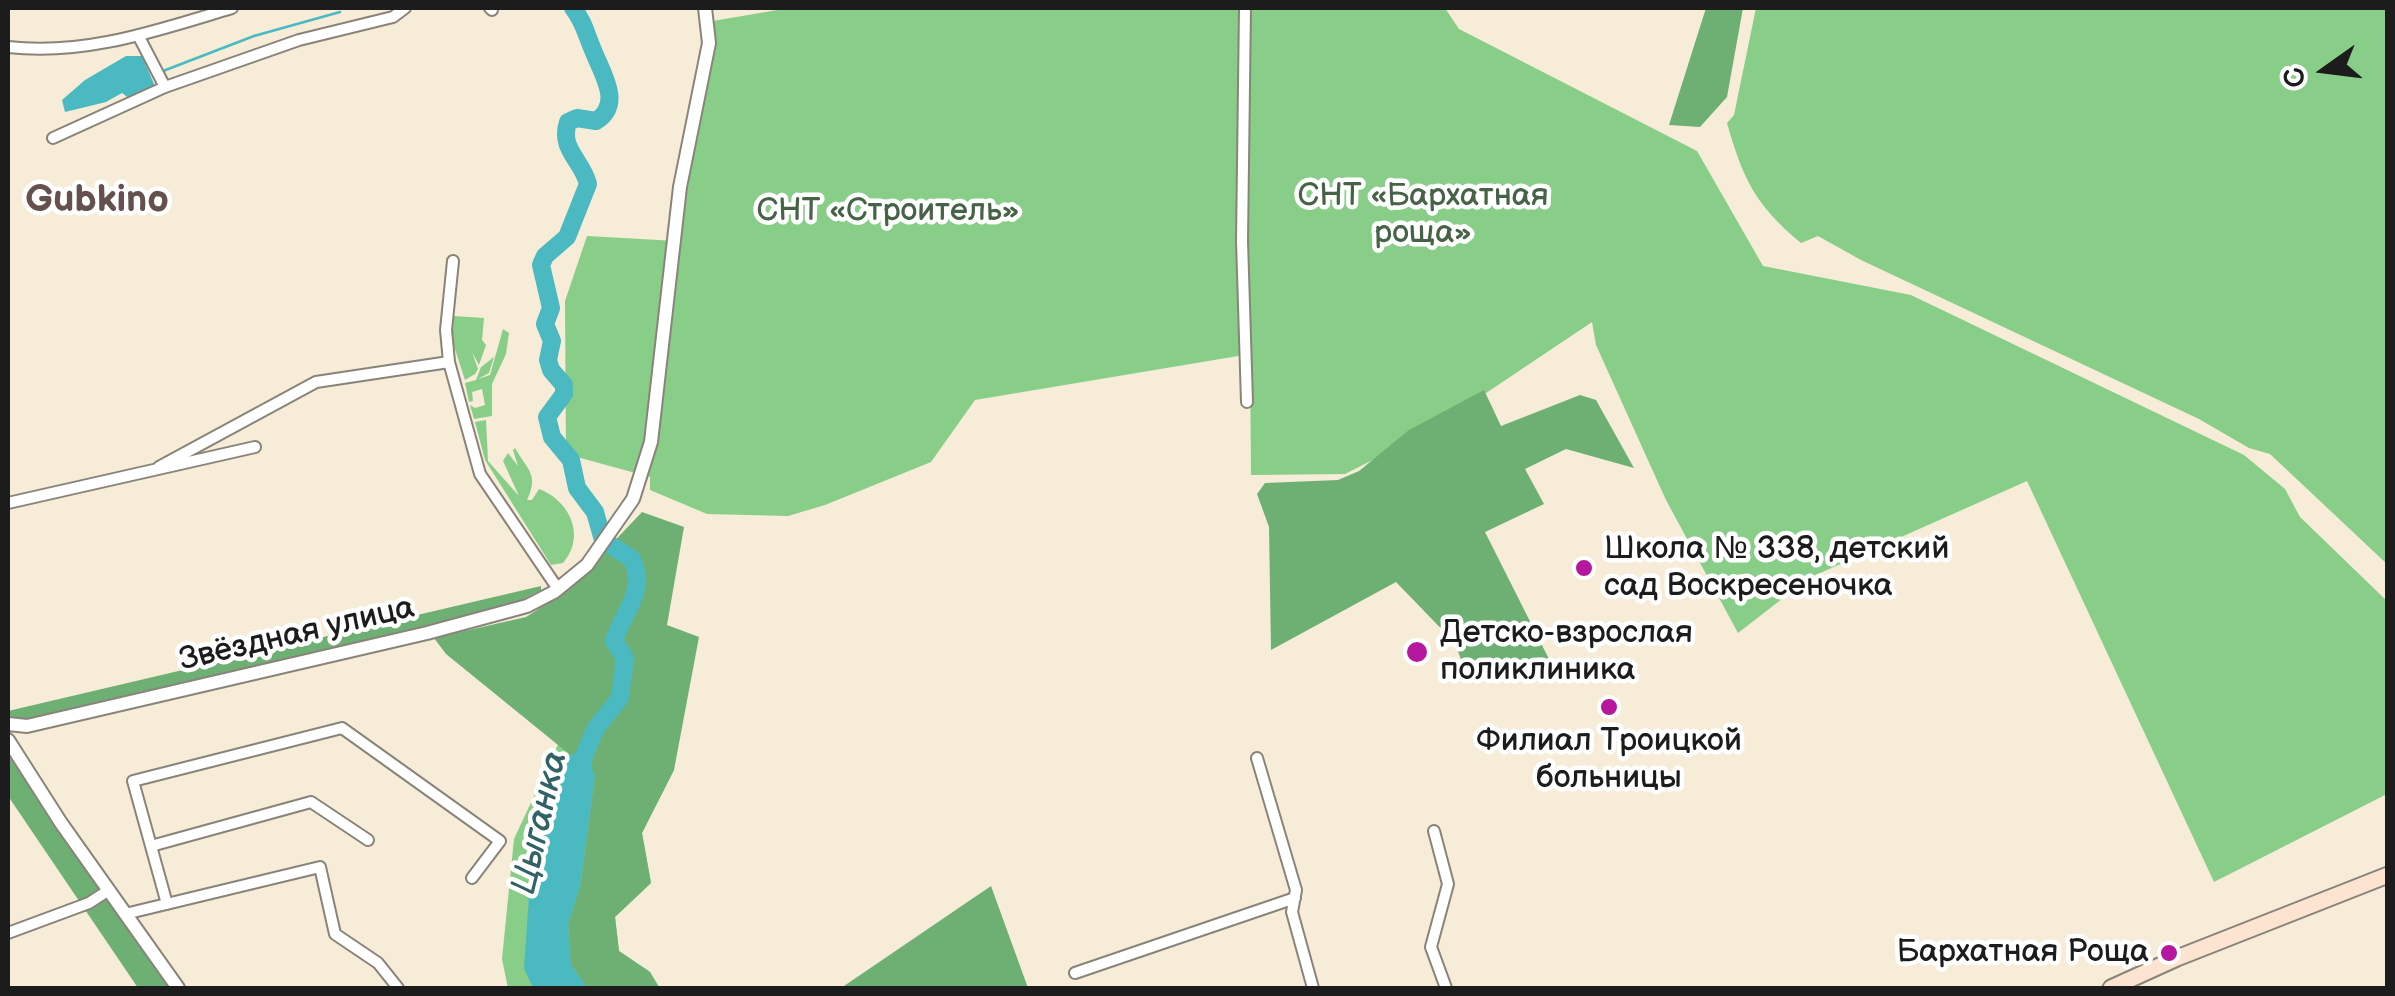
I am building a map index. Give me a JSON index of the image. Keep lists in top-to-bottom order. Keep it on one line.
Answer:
{"streets":{"street":["Звёздная улица"]},"districts":["Gubkino"],"water":["Цыганка"],"parks":["СНТ «Бархатная роща»","СНТ «Строитель»"],"places":["Школа № 338, детский сад Воскресеночка","Детско-взрослая поликлиника","Филиал Троицкой больницы","Бархатная Роща"],"north":"left"}
